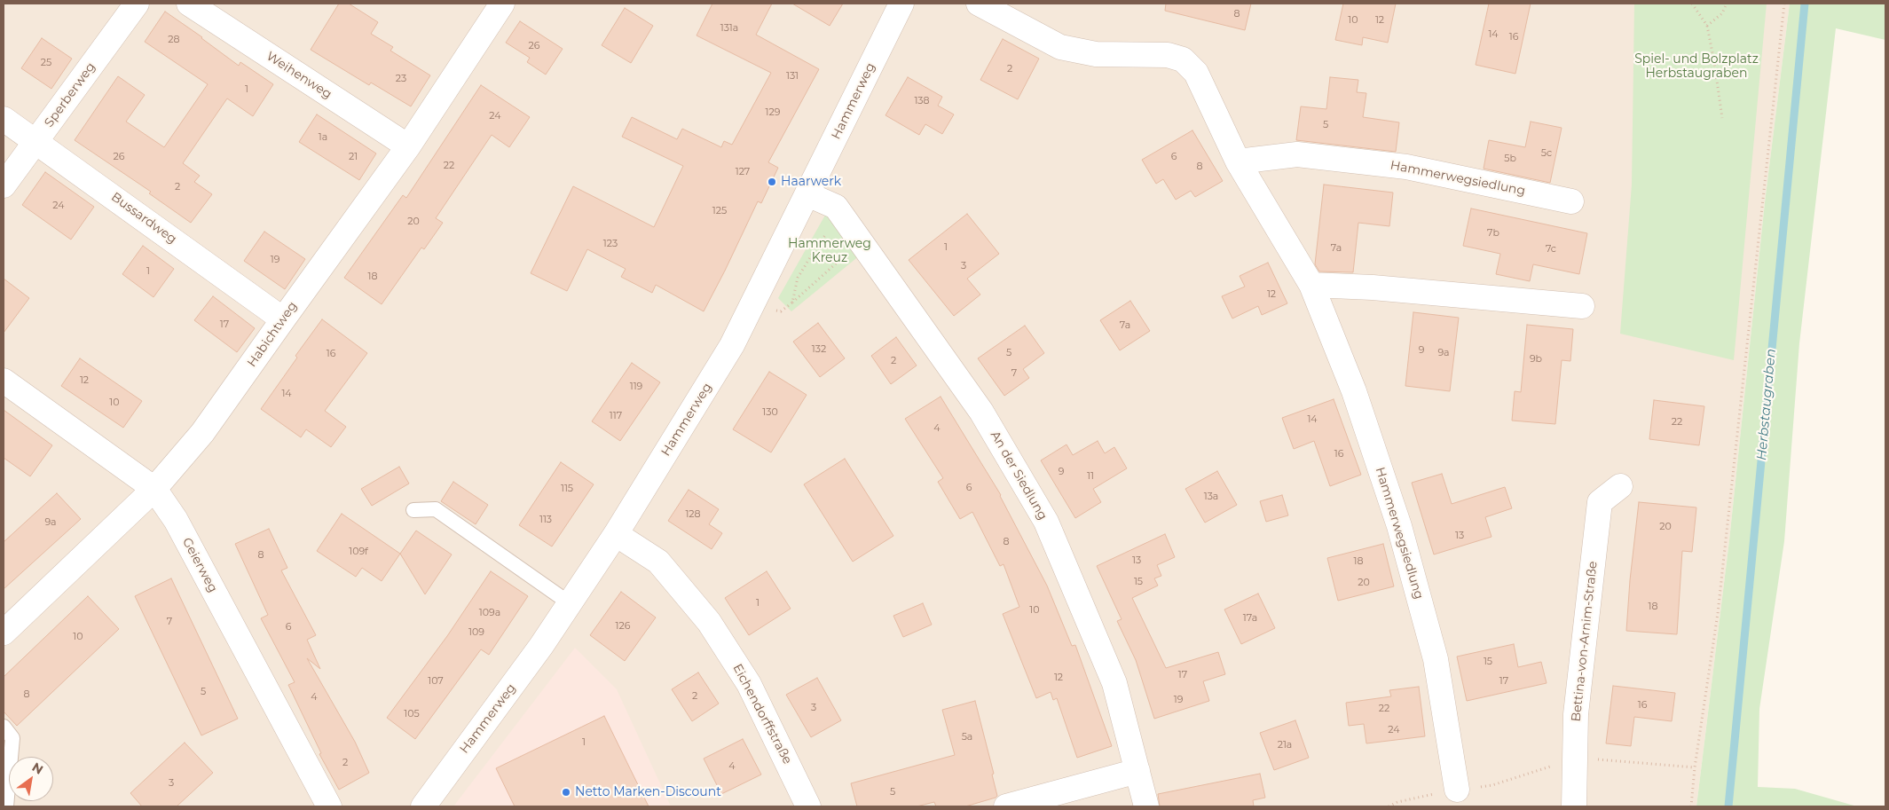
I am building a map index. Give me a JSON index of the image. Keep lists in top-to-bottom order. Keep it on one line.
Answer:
{"streets":{"street":["Weihenweg","Sperberweg","Hammerweg","Hammerwegsiedlung","Bussardweg","Habichtweg","An der Siedlung","Geierweg","Bettina-von-Arnim-Straße","Eichendorffstraße"]},"crossings":[["Weihenweg","Habichtweg"],["Sperberweg","Bussardweg"],["Hammerweg","An der Siedlung"],["Hammerweg","Eichendorffstraße"],["Bussardweg","Habichtweg"],["Habichtweg","Geierweg"]],"water":["Herbstaugraben"],"parks":["Spiel- und Bolzplatz Herbstaugraben","Hammerweg Kreuz"],"places":["Haarwerk","Netto Marken-Discount"],"house_numbers":["8","10","12","131a","14","16","28","26","25","2","131","23","1","138","129","24","5","1a","5c","26","21","6","5b","22","8","127","2","24","125","20","7b","123","1","7a","7c","19","3","1","18","12","17","7a","132","9","5","9a","16","9b","2","7","12","119","14","10","130","117","14","22","4","16","9","11","6","115","13a","128","113","9a","20","13","8","109f","8","13","18","15","20","1","18","10","109a","17a","7","126","6","109","10","15","17","12","107","17","5","8","2","4","19","16","3","22","105","24","5a","1","21a","2","4","3","5"],"north":"top right"}
